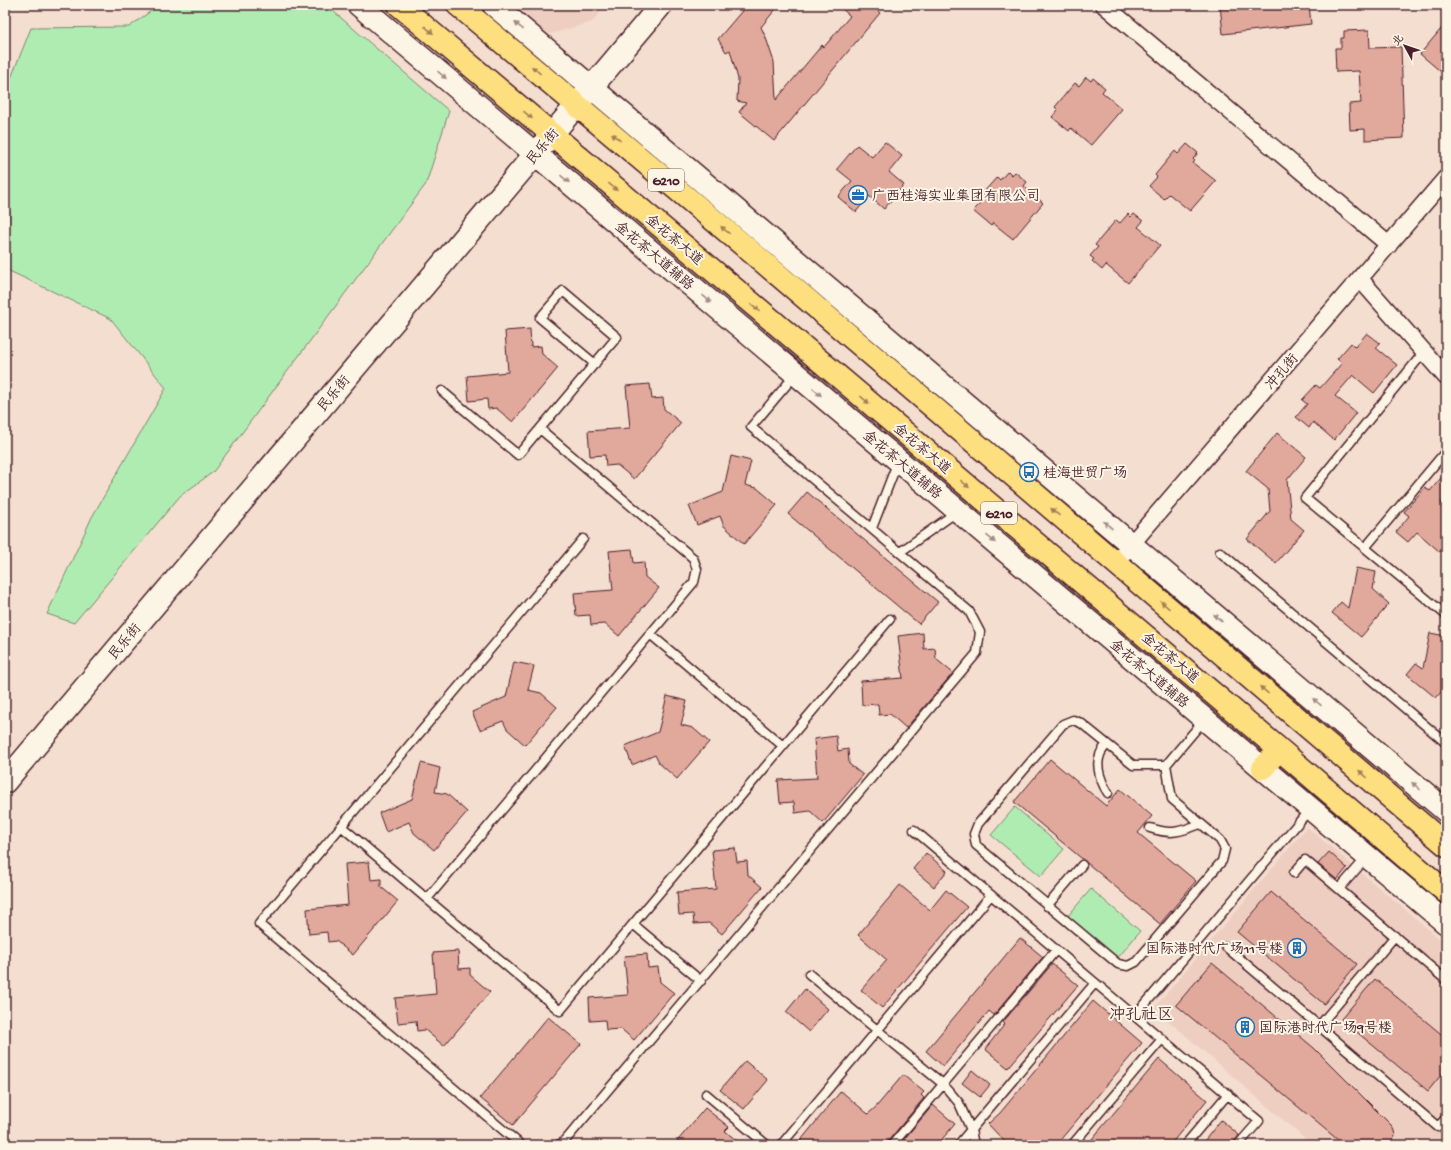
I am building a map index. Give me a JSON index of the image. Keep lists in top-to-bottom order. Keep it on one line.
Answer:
{"streets":{"highway":["G210","金花茶大道"],"street":["民乐街","金花茶大道辅路","冲孔街"]},"crossings":[["民乐街","G210"],["民乐街","金花茶大道"],["民乐街","金花茶大道辅路"],["G210","冲孔街"]],"districts":["冲孔社区"],"places":{"office":["广西桂海实业集团有限公司"],"bus stop":["桂海世贸广场"],"building":["国际港时代广场11号楼","国际港时代广场9号楼"]},"north":"top left"}
